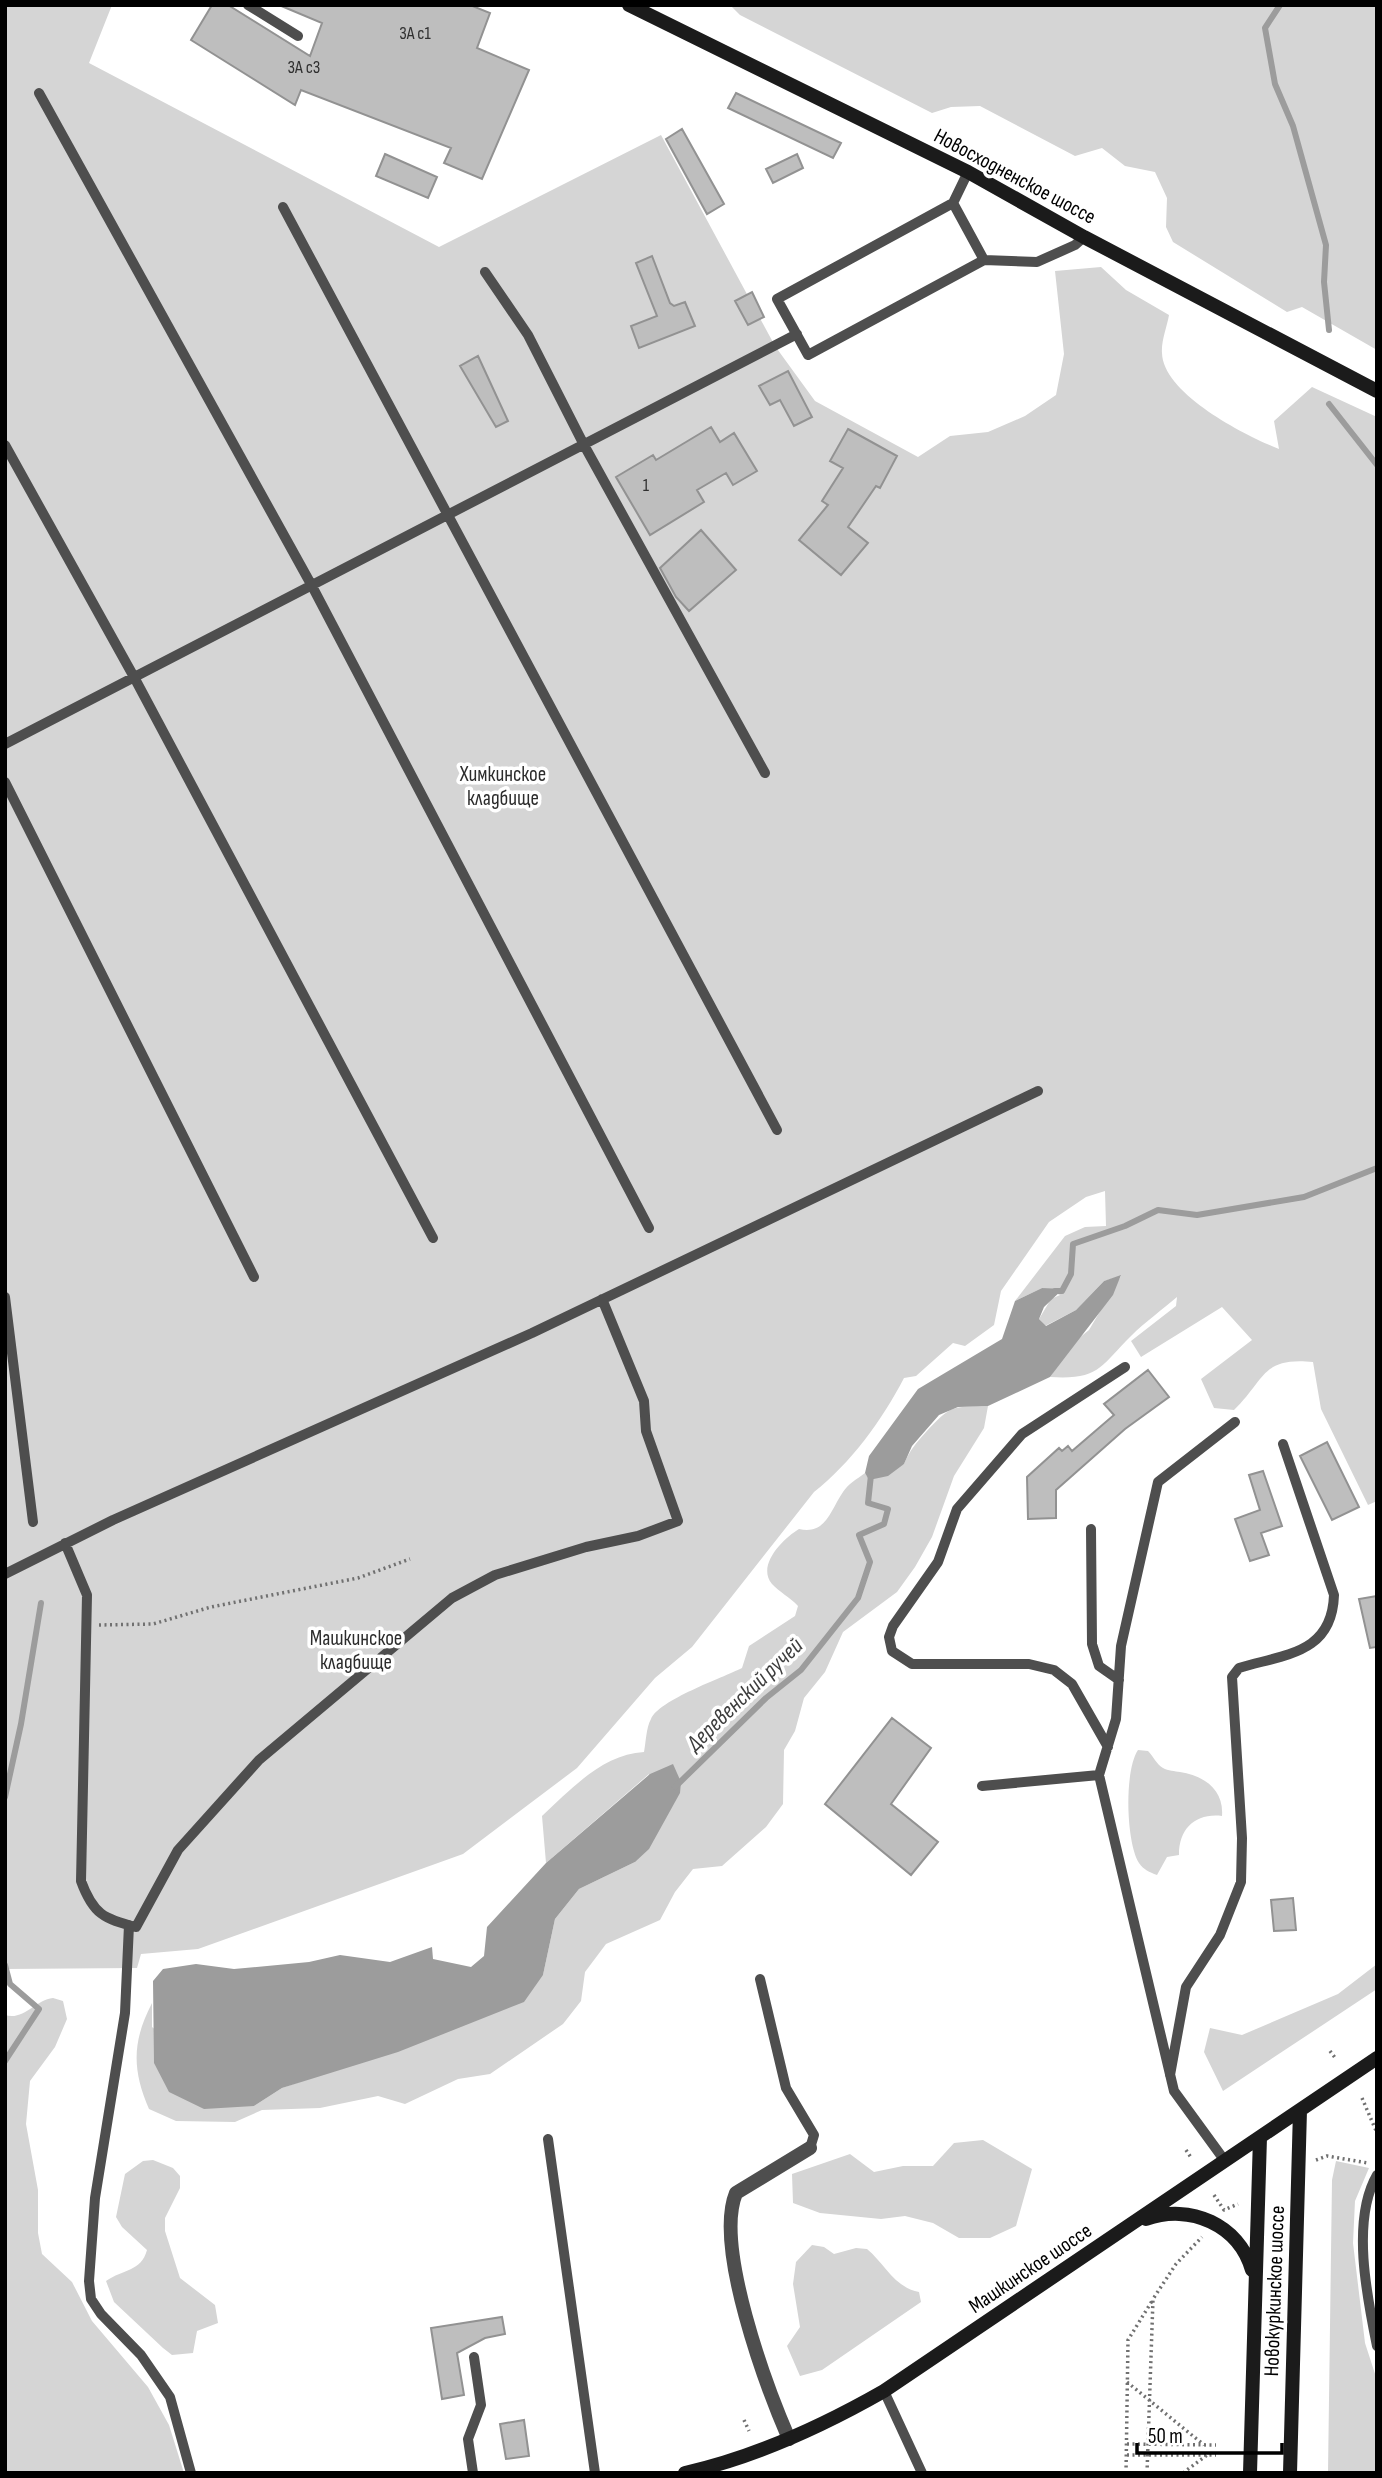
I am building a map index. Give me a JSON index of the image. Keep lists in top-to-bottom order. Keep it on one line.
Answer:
{"streets":{"main road":["Новосходненское шоссе","Машкинское шоссе","Новокуркинское шоссе"]},"crossings":[["Машкинское шоссе","Новокуркинское шоссе"]],"water":["Деревенский ручей"],"parks":["Химкинское кладбище","Машкинское кладбище"],"house_numbers":["3А с1","3А с3","1"],"scale_bar":"50 m"}
